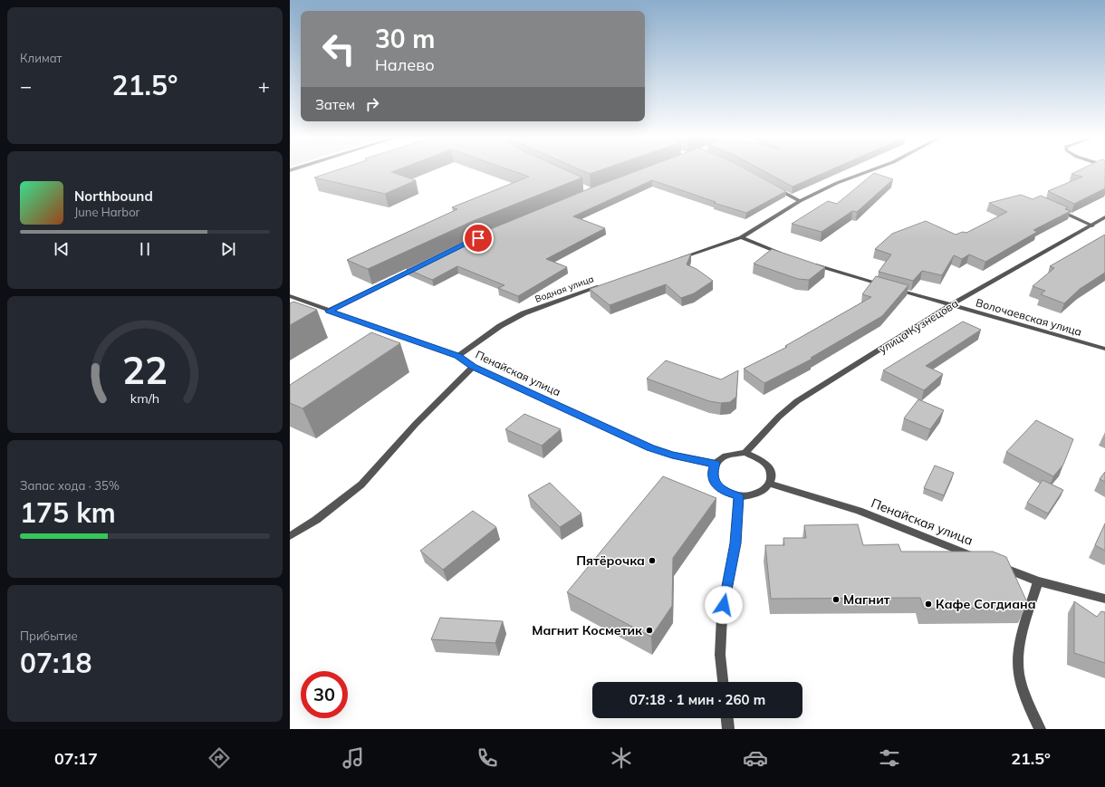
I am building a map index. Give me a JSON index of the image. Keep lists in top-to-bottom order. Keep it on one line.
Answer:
{"streets":{"street":["Водная улица","Волочаевская улица","улица Кузнецова","Пенайская улица"]},"crossings":[["Водная улица","Пенайская улица"],["Волочаевская улица","улица Кузнецова"],["улица Кузнецова","Пенайская улица"]],"places":["Пятёрочка","Магнит","Кафе Согдиана","Магнит Косметик"],"page":{"tile":["Климат",["Запас хода · 35%","175 km"],["Прибытие","07:18"]],"turn":["30 m","Налево"],"heat":["−","21.5°","+"],"then":"Затем","song":["Northbound","June Harbor"],"limit":"30","trip":"07:18 · 1 мин · 260 m","tabs":["07:17","21.5°"],"gauge":["22","km/h"]}}
